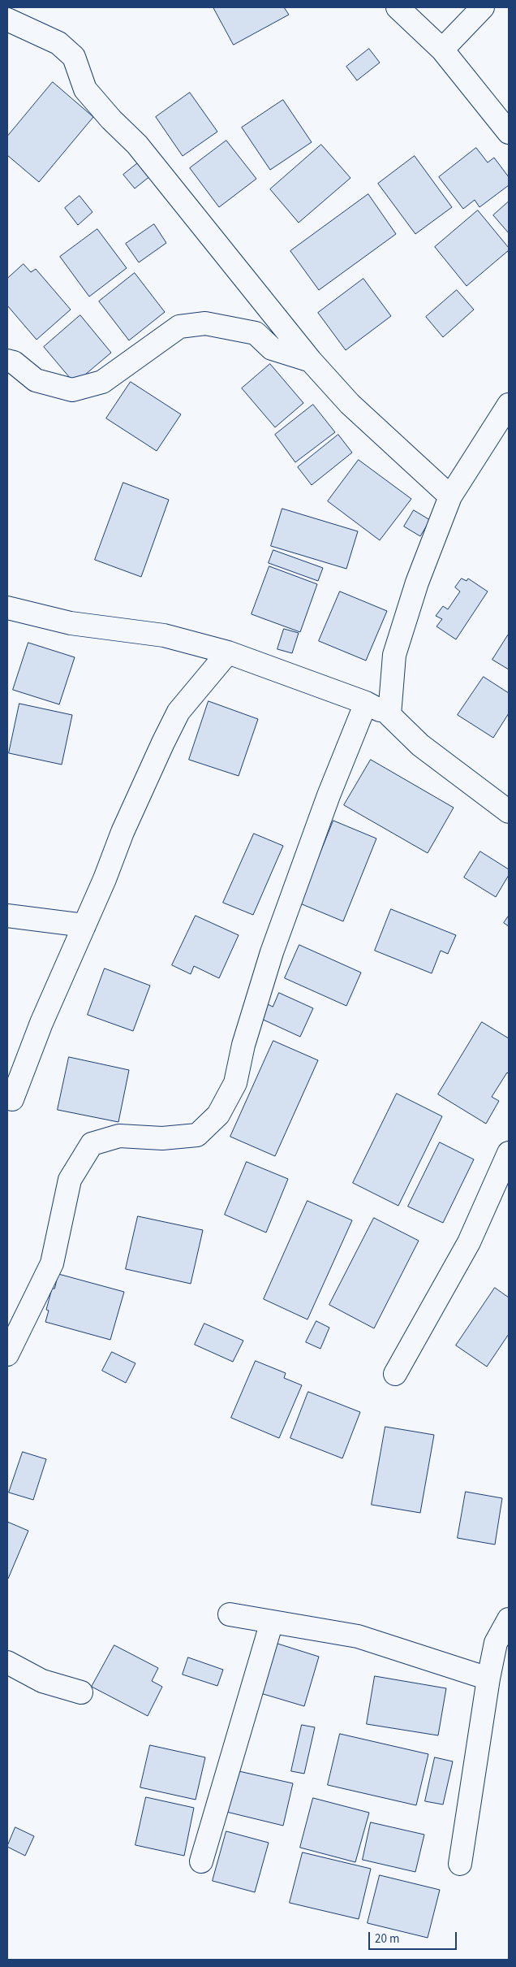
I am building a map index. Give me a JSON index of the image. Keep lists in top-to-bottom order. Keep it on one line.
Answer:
{"scale_bar":"20 m"}
